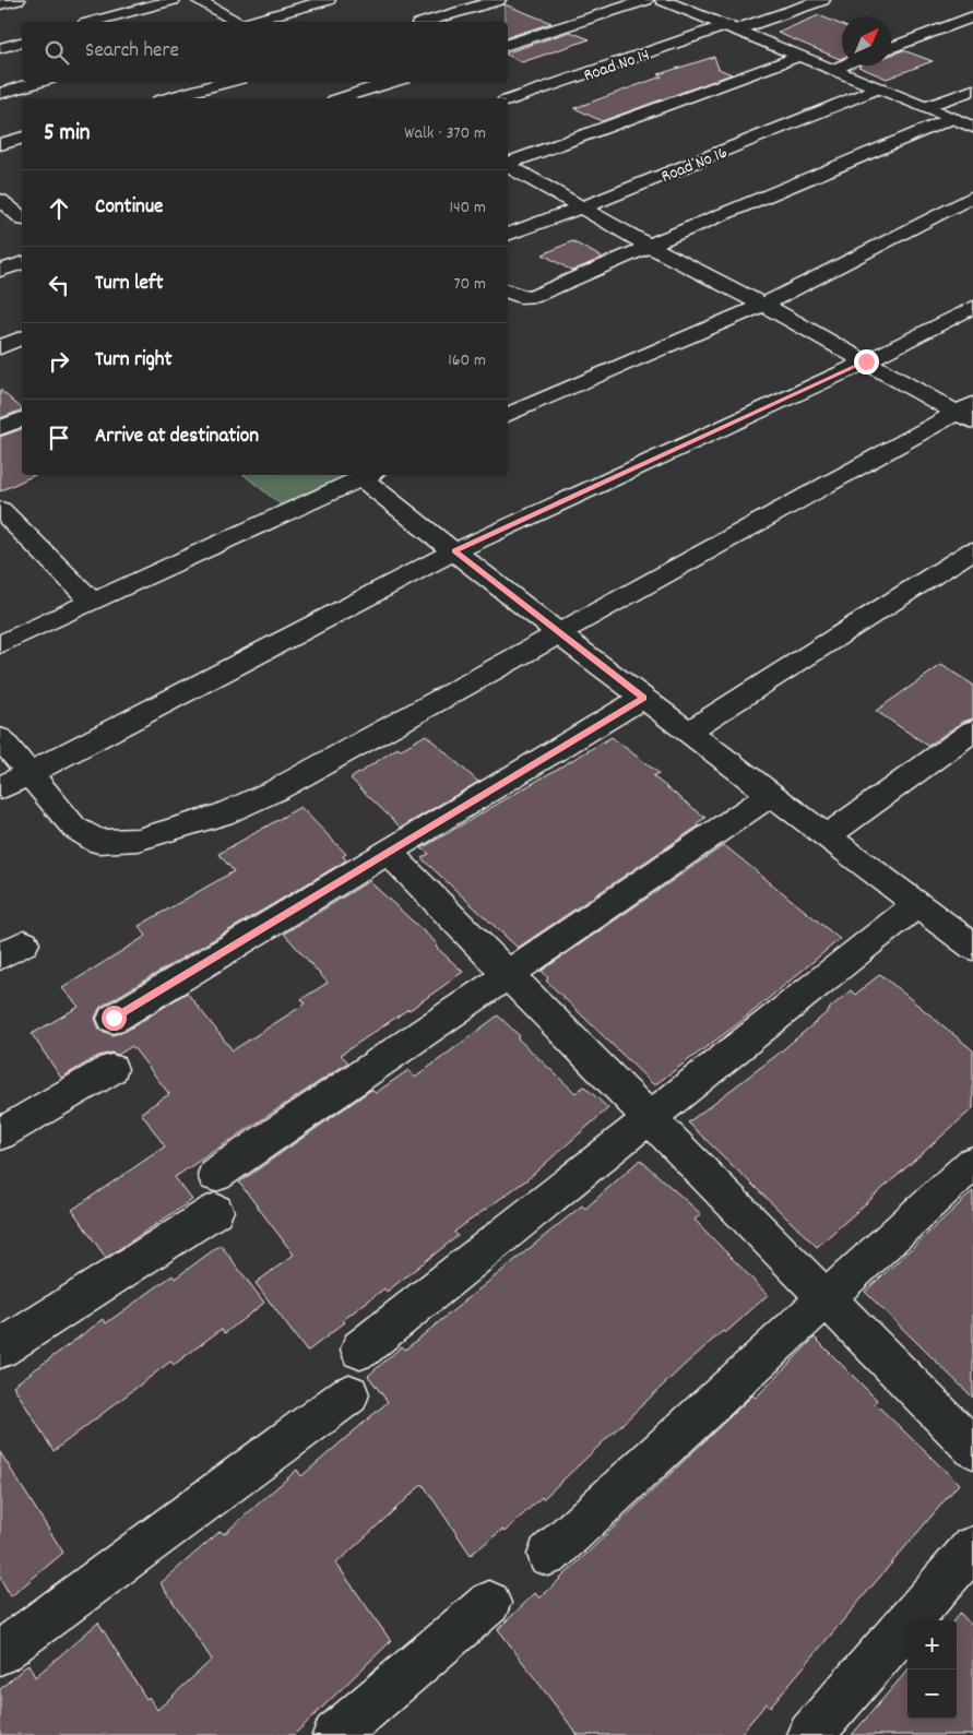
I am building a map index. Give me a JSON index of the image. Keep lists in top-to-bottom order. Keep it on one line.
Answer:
{"streets":{"street":["Road No 14","Road No 16"]},"north":"top right","page":{"search":"Search here","heading":["5 min","Walk · 370 m"],"list":[["Continue","140 m"],["Turn left","70 m"],["Turn right","160 m"],"Arrive at destination"],"map_buttons":["+","−"]}}
